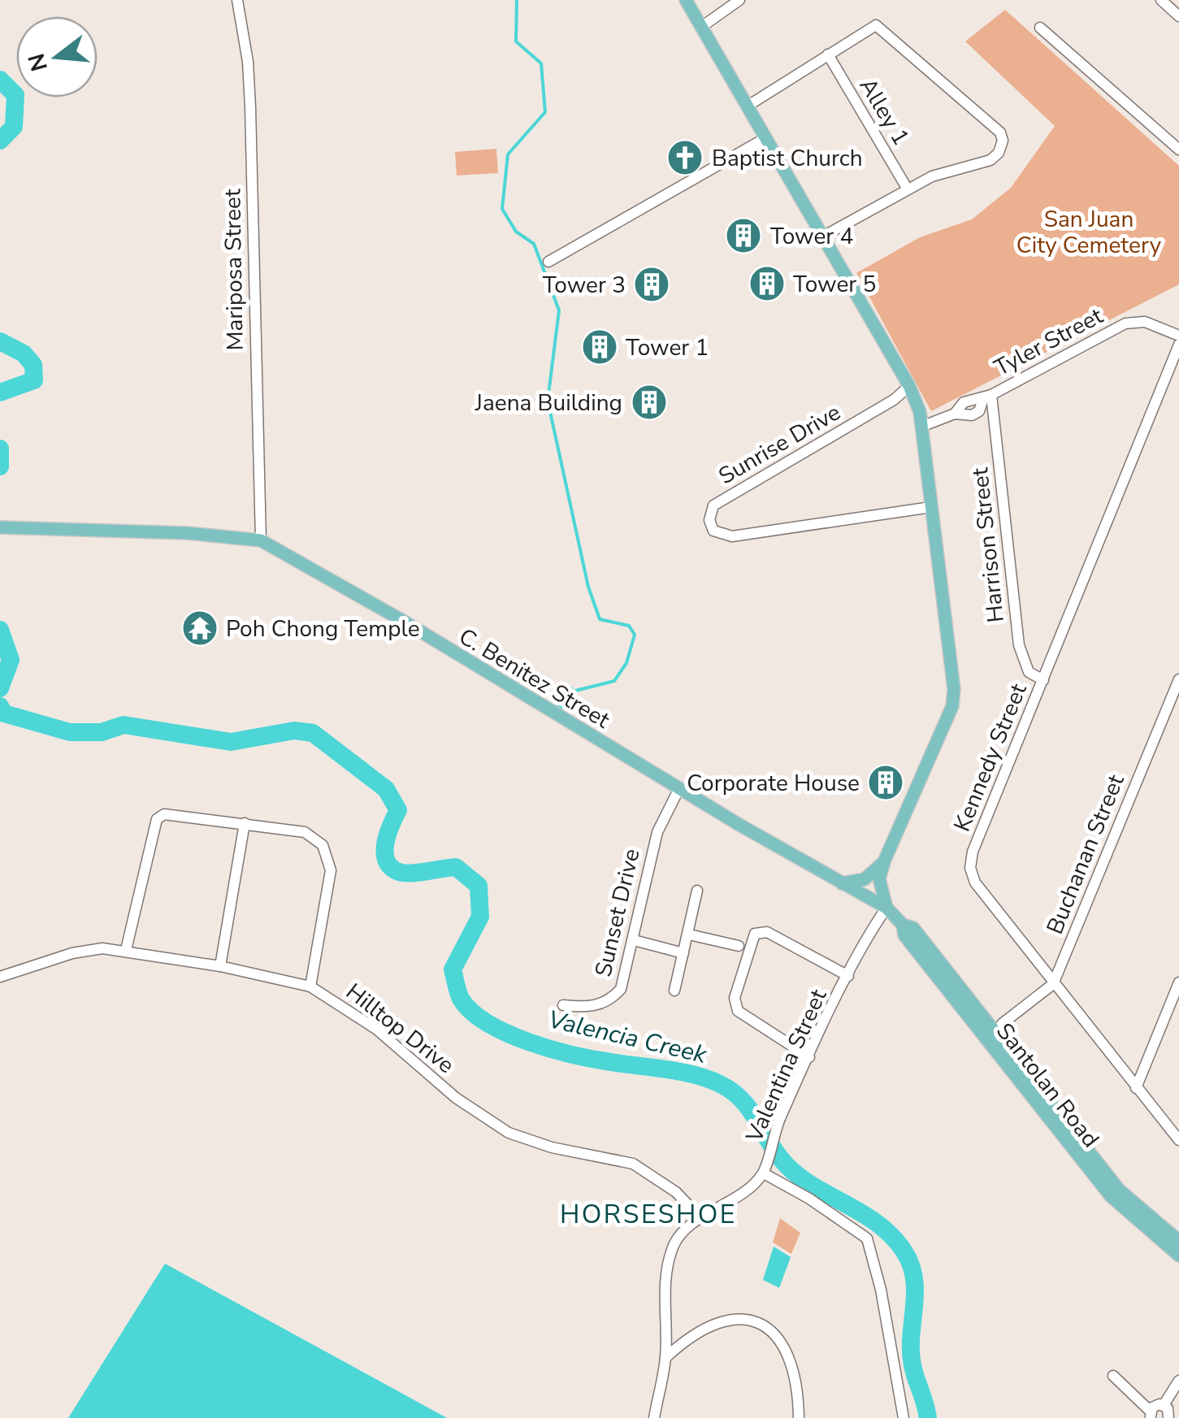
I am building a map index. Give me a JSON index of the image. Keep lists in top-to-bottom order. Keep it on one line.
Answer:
{"streets":{"main road":["C. Benitez Street","Santolan Road"],"street":["Alley 1","Mariposa Street","Tyler Street","Sunrise Drive","Harrison Street","Kennedy Street","Buchanan Street","Sunset Drive","Hilltop Drive","Valentina Street"]},"crossings":[["Mariposa Street","C. Benitez Street"],["Tyler Street","Harrison Street"],["Harrison Street","Kennedy Street"],["C. Benitez Street","Sunset Drive"],["C. Benitez Street","Valentina Street"],["C. Benitez Street","Santolan Road"],["Kennedy Street","Buchanan Street"],["Hilltop Drive","Valentina Street"],["Valentina Street","Santolan Road"]],"districts":["HORSESHOE"],"water":["Valencia Creek"],"parks":["San Juan City Cemetery"],"places":{"church":["Baptist Church"],"building":["Tower 4","Tower 5","Tower 3","Tower 1","Jaena Building","Corporate House"],"temple":["Poh Chong Temple"]},"north":"left"}
